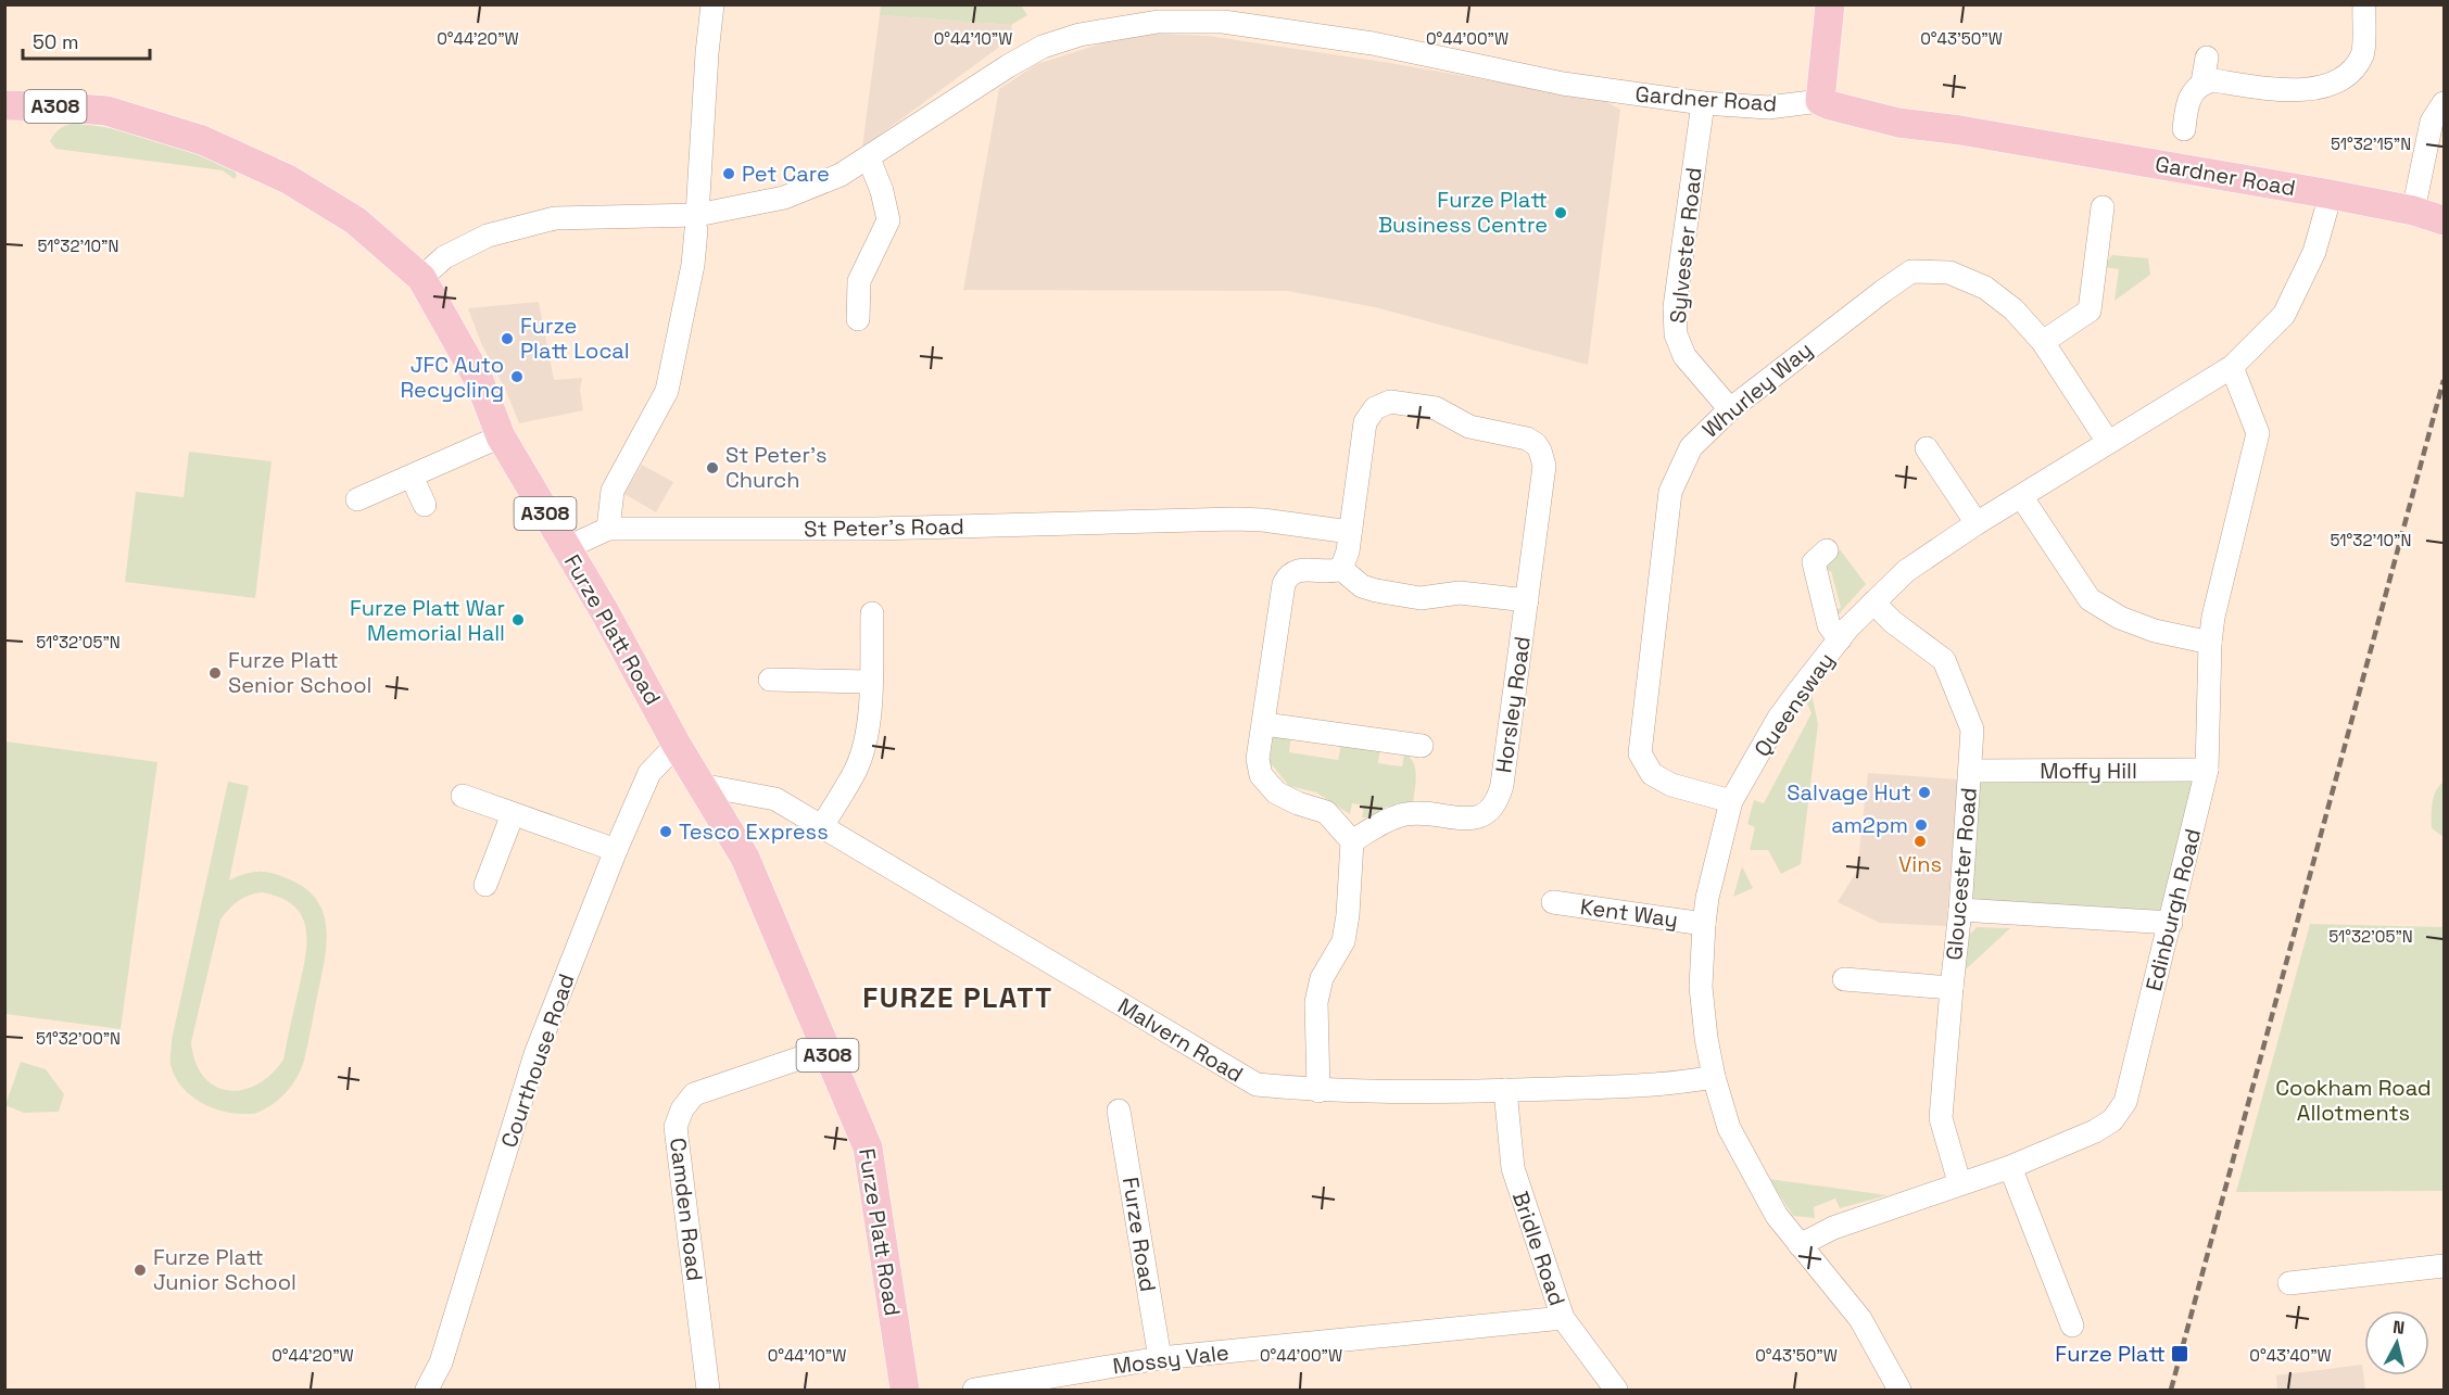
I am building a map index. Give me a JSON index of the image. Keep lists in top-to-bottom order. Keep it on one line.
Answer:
{"streets":{"main road":["Gardner Road","A308","Furze Platt Road"],"street":["Sylvester Road","Whurley Way","St Peter's Road","Horsley Road","Queensway","Moffy Hill","Gloucester Road","Edinburgh Road","Kent Way","Malvern Road","Courthouse Road","Camden Road","Furze Road","Bridle Road","Mossy Vale"]},"crossings":[["Gardner Road","Sylvester Road"],["Gardner Road","Furze Platt Road"],["Gardner Road","Queensway"],["Sylvester Road","Whurley Way"],["Whurley Way","Queensway"],["St Peter's Road","Furze Platt Road"],["St Peter's Road","Horsley Road"],["Furze Platt Road","Malvern Road"],["Furze Platt Road","Courthouse Road"],["Furze Platt Road","Camden Road"],["Queensway","Gloucester Road"],["Queensway","Edinburgh Road"],["Queensway","Kent Way"],["Queensway","Malvern Road"],["Moffy Hill","Gloucester Road"],["Moffy Hill","Edinburgh Road"],["Gloucester Road","Edinburgh Road"],["Malvern Road","Bridle Road"],["Furze Road","Mossy Vale"],["Bridle Road","Mossy Vale"]],"districts":["FURZE PLATT"],"parks":["Cookham Road Allotments"],"places":{"other":["Pet Care","Furze Platt Business Centre","Furze Platt Local","JFC Auto Recycling","St Peter's Church","Furze Platt War Memorial Hall","Furze Platt Senior School","Salvage Hut","am2pm","Tesco Express","Vins","Furze Platt Junior School"],"transit":["Furze Platt"]},"scale_bar":"50 m","north":"top","coordinates":["0°44'20\"W","0°44'10\"W","0°44'00\"W","0°43'50\"W","51°32'15\"N","51°32'10\"N","51°32'05\"N","51°32'00\"N","0°43'40\"W"]}
